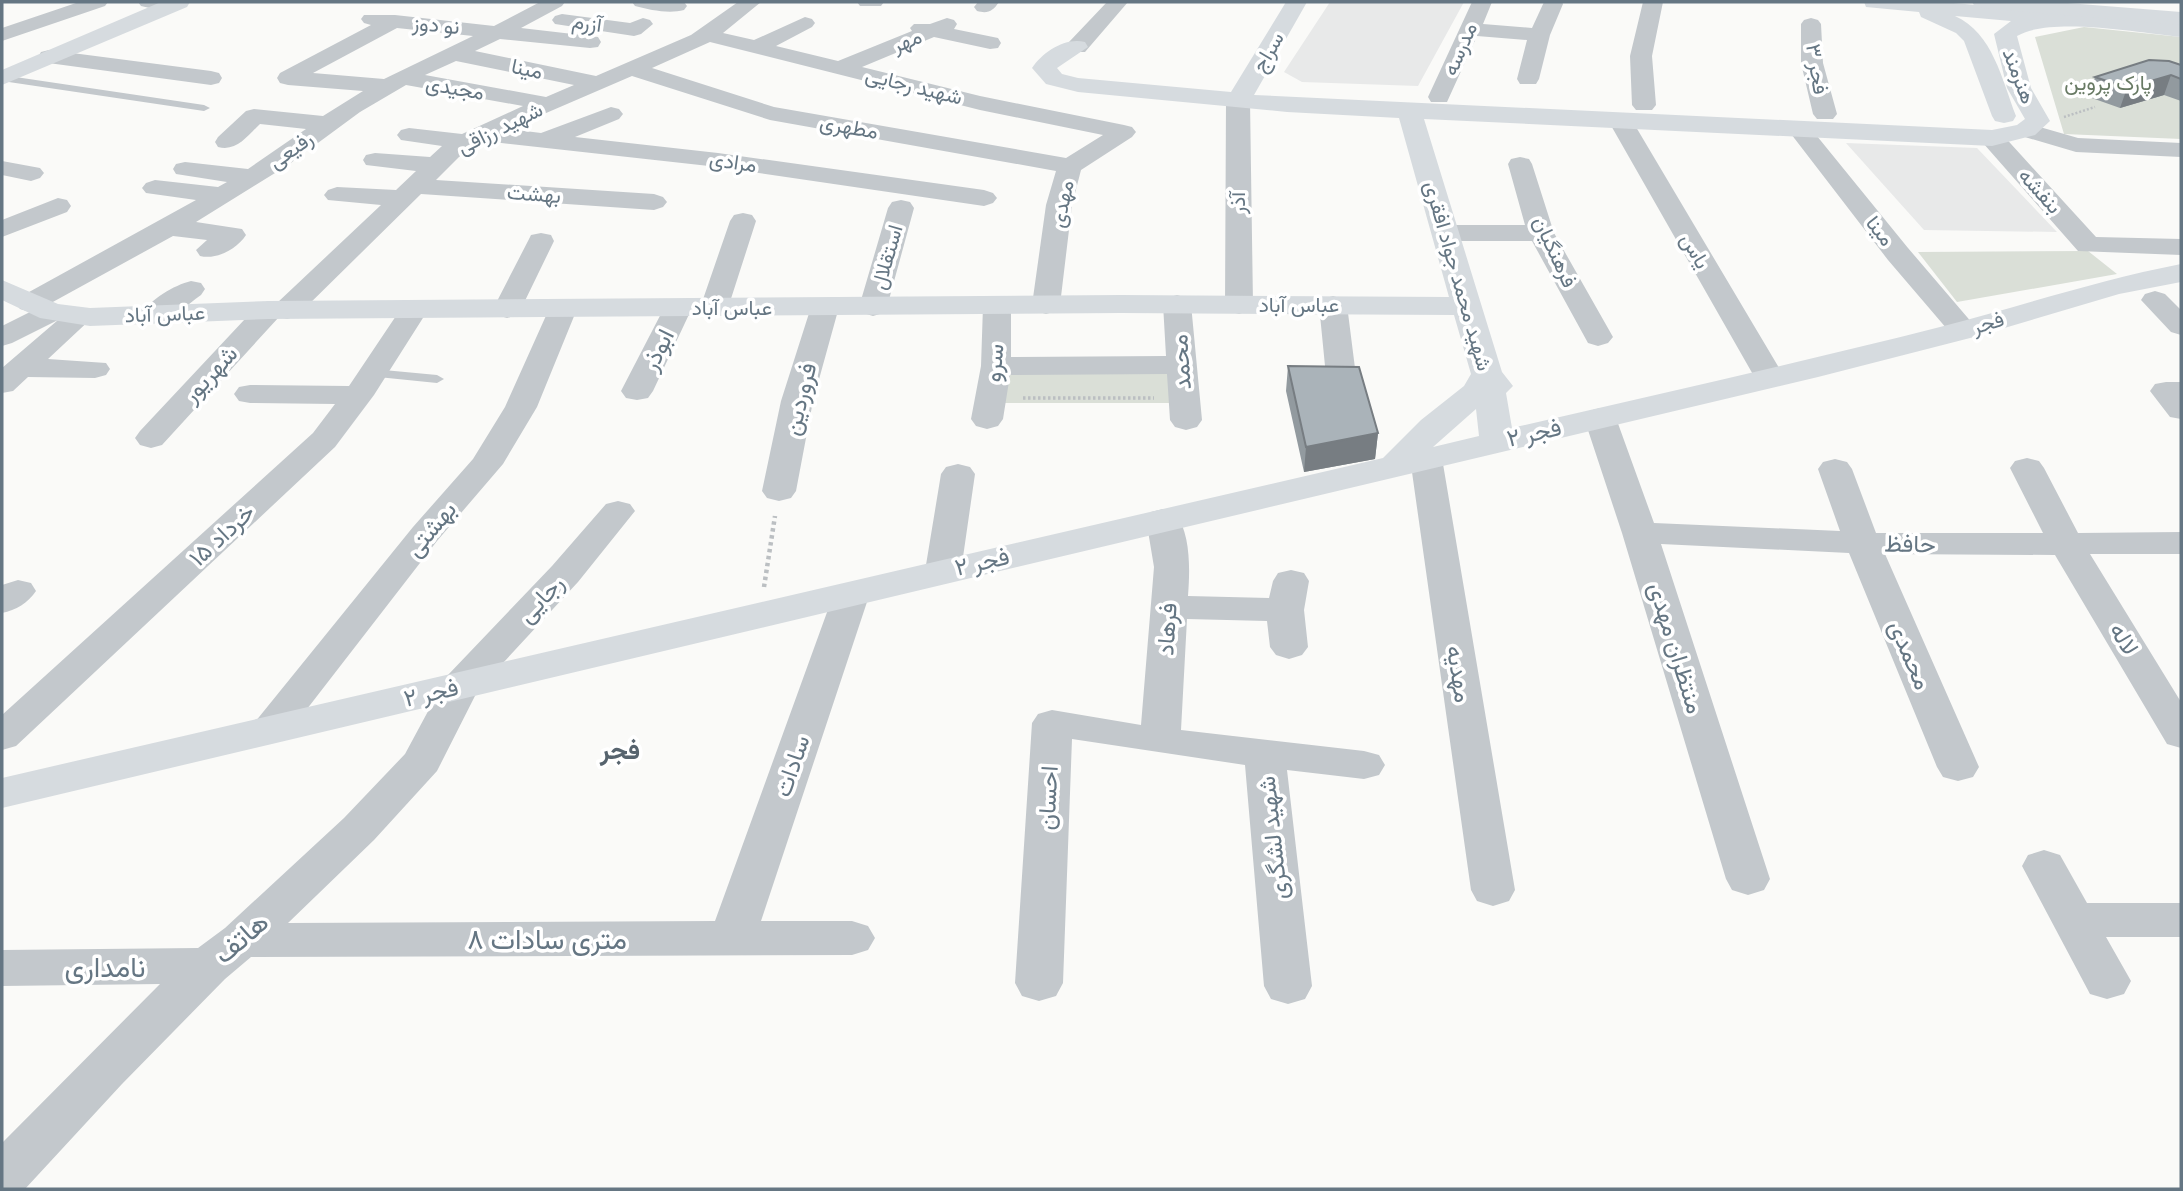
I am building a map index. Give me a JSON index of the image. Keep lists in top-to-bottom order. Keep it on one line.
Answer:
{"streets":{"street":["آزرم","نو دوز","مهر","مدرسه","سراج","مینا","فجر ۳","هنرمند","شهید رجایی","مجیدی","مطهری","شهید رزاقی","رفیعی","مرادی","بنفشه","بهشت","آذر","مهدی","یاس","فرهنگیان","استقلال","شهید محمد جواد افقری","عباس آباد","فجر","ابوذر","محمد","سرو","شهریور","فروردین","فجر ۲","بهشتی","۱۵ خرداد","حافظ","رجایی","فرهاد","لاله","منتظران مهدی","محمدی","مهدیه","سادات","احسان","شهید لشگری","هاتف","۸ متری سادات","نامداری"]},"crossings":[["آزرم","رفیعی"],["نو دوز","مجیدی"],["نو دوز","رفیعی"],["مهر","شهید رجایی"],["سراج","آذر"],["مینا","شهید رزاقی"],["مینا","رفیعی"],["مینا","فجر"],["مینا","فجر ۲"],["شهید رجایی","شهید رزاقی"],["شهید رجایی","مهدی"],["مجیدی","شهید رزاقی"],["مجیدی","رفیعی"],["مطهری","شهید رزاقی"],["مطهری","مهدی"],["شهید رزاقی","مرادی"],["شهید رزاقی","بهشت"],["شهید رزاقی","عباس آباد"],["شهید رزاقی","شهریور"],["رفیعی","عباس آباد"],["آذر","عباس آباد"],["مهدی","عباس آباد"],["یاس","فجر ۲"],["استقلال","عباس آباد"],["شهید محمد جواد افقری","عباس آباد"],["شهید محمد جواد افقری","فجر ۲"],["عباس آباد","ابوذر"],["عباس آباد","محمد"],["عباس آباد","سرو"],["عباس آباد","شهریور"],["عباس آباد","فروردین"],["عباس آباد","بهشتی"],["عباس آباد","۱۵ خرداد"],["فجر","فجر ۲"],["فجر ۲","بهشتی"],["فجر ۲","رجایی"],["فجر ۲","فرهاد"],["فجر ۲","منتظران مهدی"],["فجر ۲","مهدیه"],["فجر ۲","سادات"],["فجر ۲","هاتف"],["حافظ","لاله"],["حافظ","منتظران مهدی"],["حافظ","محمدی"],["رجایی","هاتف"],["فرهاد","احسان"],["فرهاد","شهید لشگری"],["سادات","۸ متری سادات"],["احسان","شهید لشگری"],["هاتف","۸ متری سادات"],["هاتف","نامداری"],["۸ متری سادات","نامداری"]],"districts":["فجر"],"parks":["پارک پروین"]}
